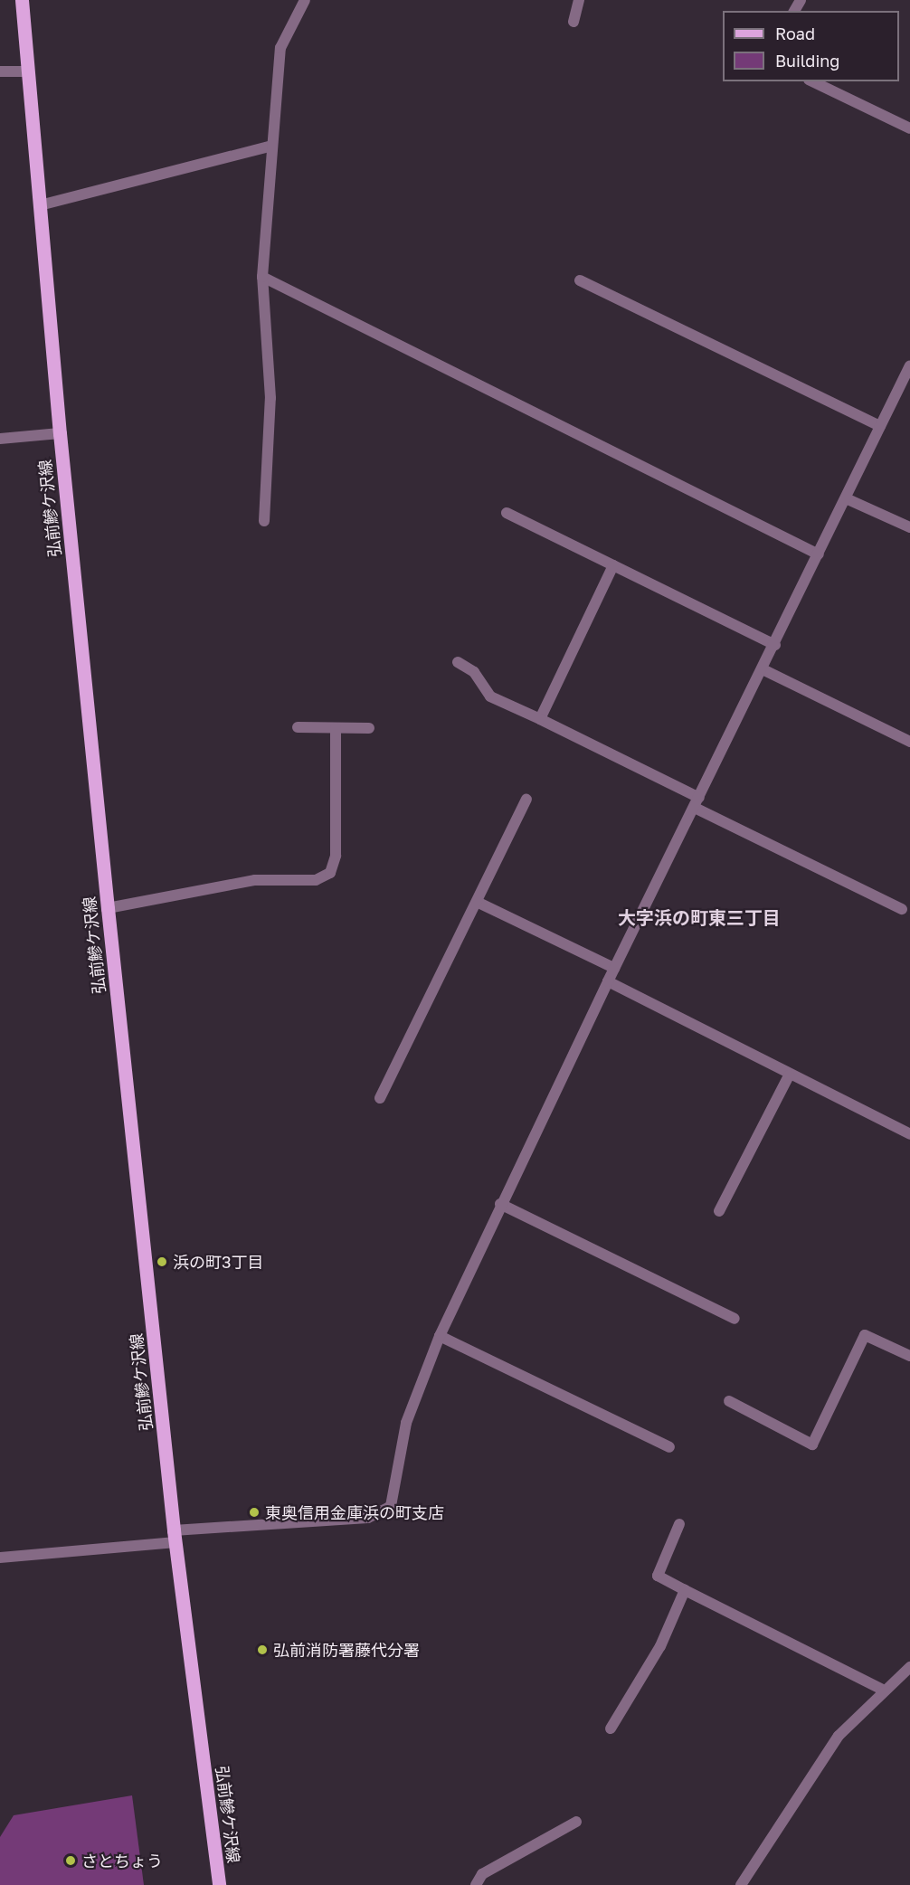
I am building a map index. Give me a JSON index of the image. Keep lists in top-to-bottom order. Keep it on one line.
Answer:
{"streets":{"main road":["弘前鰺ケ沢線"]},"districts":["大字浜の町東三丁目"],"places":["浜の町3丁目","東奥信用金庫浜の町支店","弘前消防署藤代分署","さとちょう"],"legend":["Road","Building"]}
